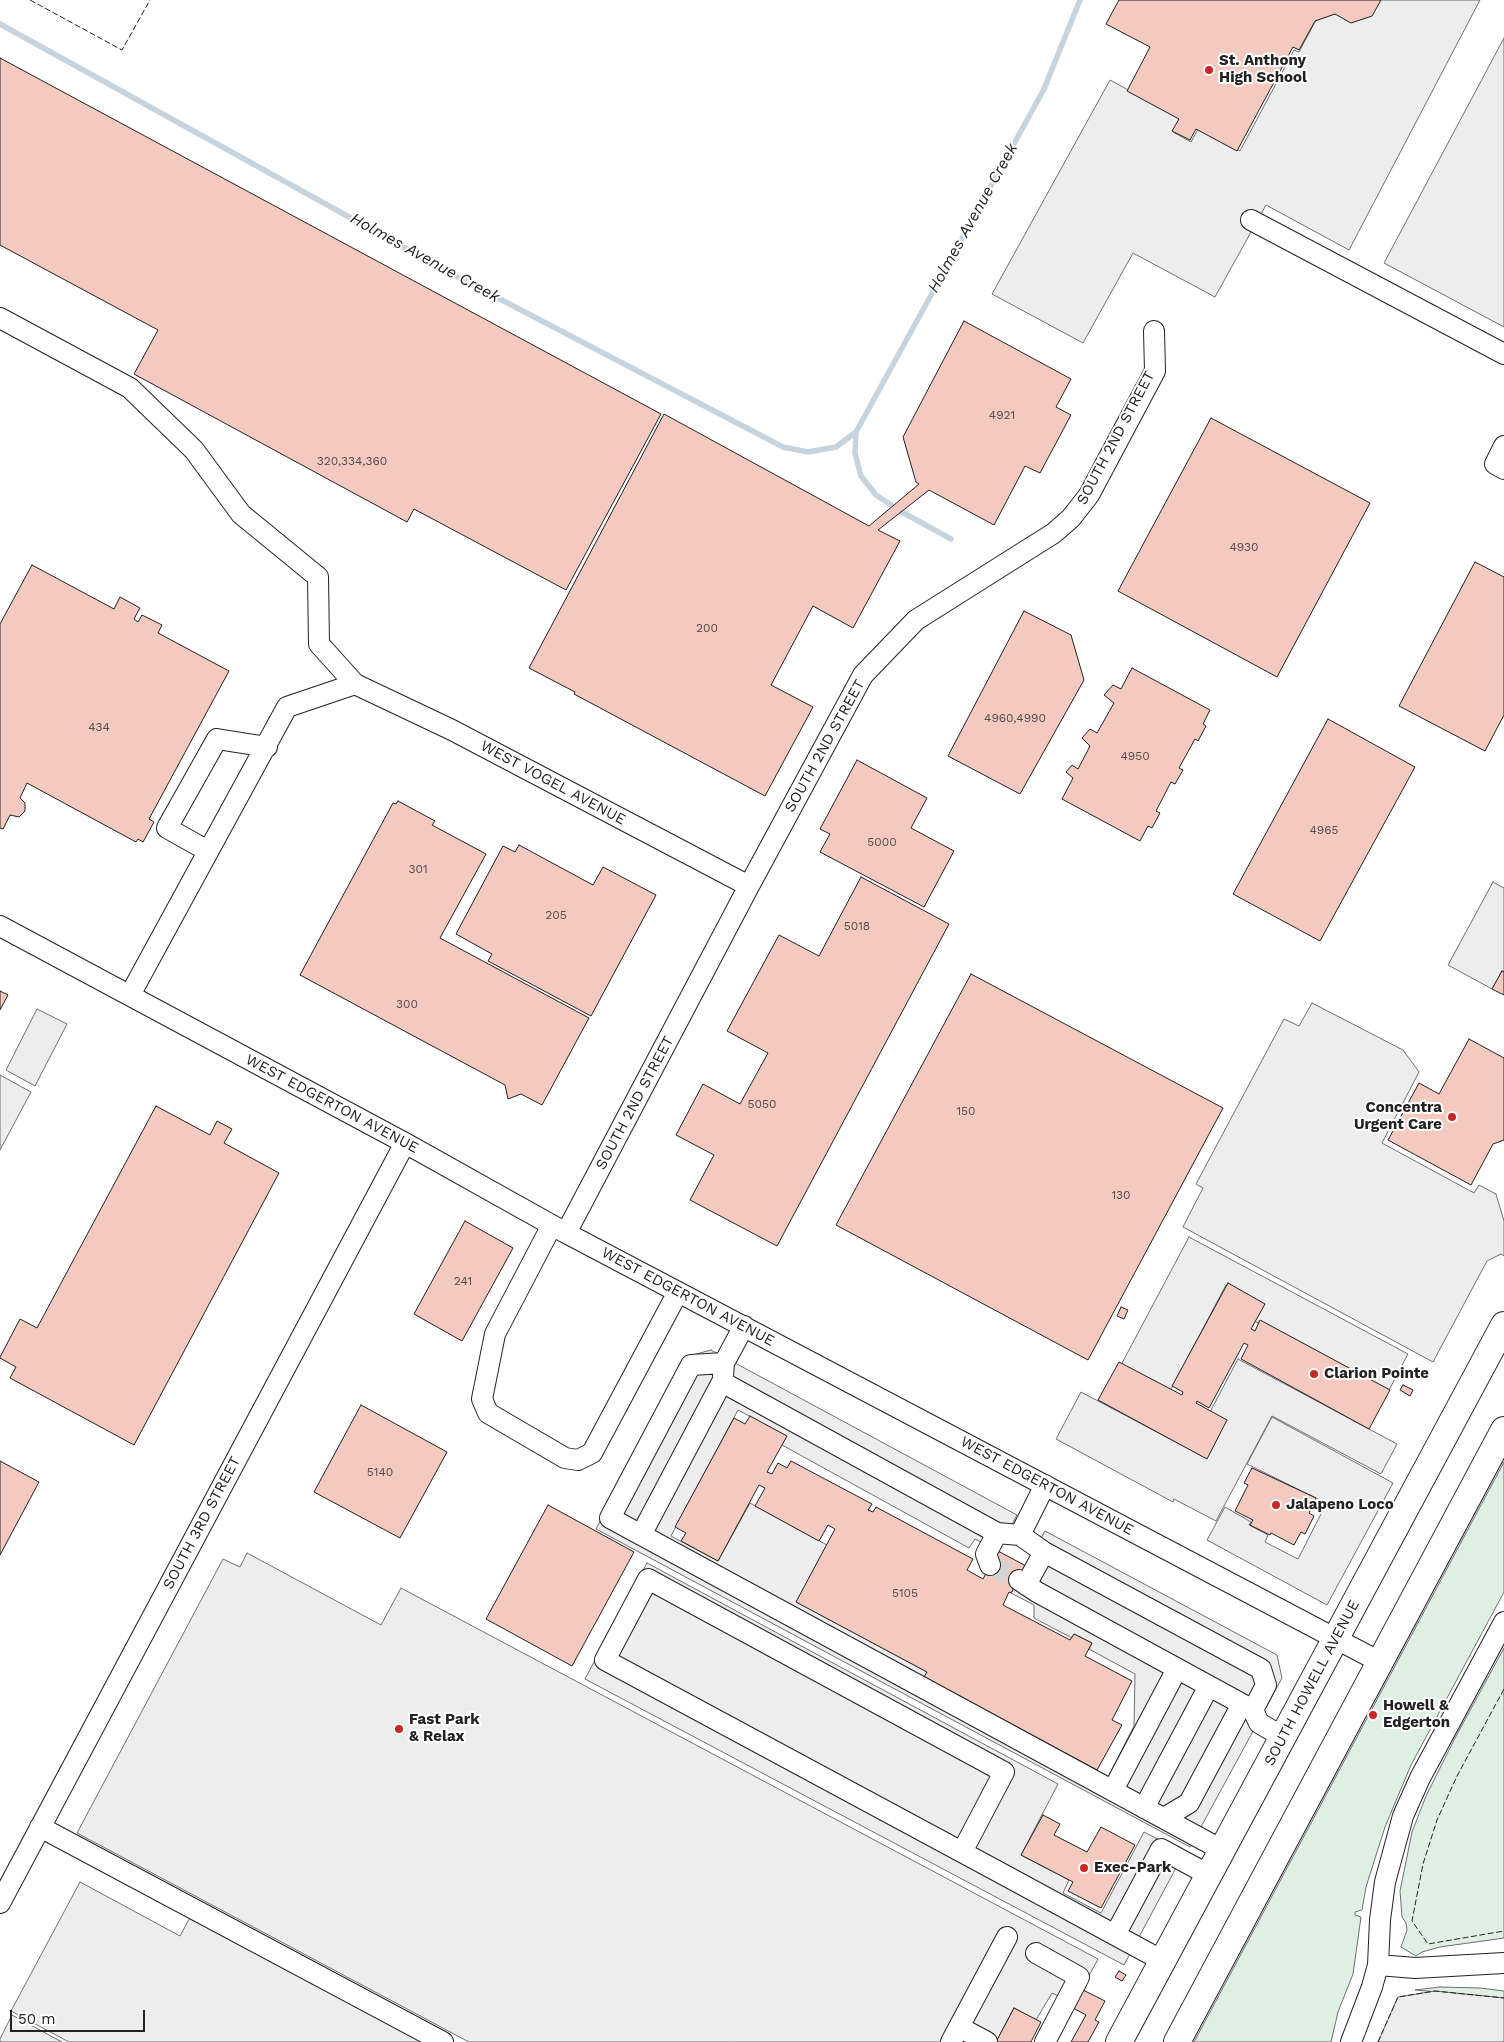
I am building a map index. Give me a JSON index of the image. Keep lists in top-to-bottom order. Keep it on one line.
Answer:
{"streets":{"main road":["SOUTH HOWELL AVENUE"],"street":["SOUTH 2ND STREET","WEST VOGEL AVENUE","WEST EDGERTON AVENUE","SOUTH 3RD STREET"]},"crossings":[["SOUTH 2ND STREET","WEST VOGEL AVENUE"],["SOUTH 2ND STREET","WEST EDGERTON AVENUE"],["WEST EDGERTON AVENUE","SOUTH 3RD STREET"],["WEST EDGERTON AVENUE","SOUTH HOWELL AVENUE"]],"water":["Holmes Avenue Creek"],"places":["St. Anthony High School","Concentra Urgent Care","Clarion Pointe","Jalapeno Loco","Howell & Edgerton","Fast Park & Relax","Exec-Park"],"house_numbers":["4921","320,334,360","4930","200","4960,4990","434","4950","4965","5000","301","205","5018","300","5050","150","130","241","5140","5105"],"scale_bar":"50 m"}
